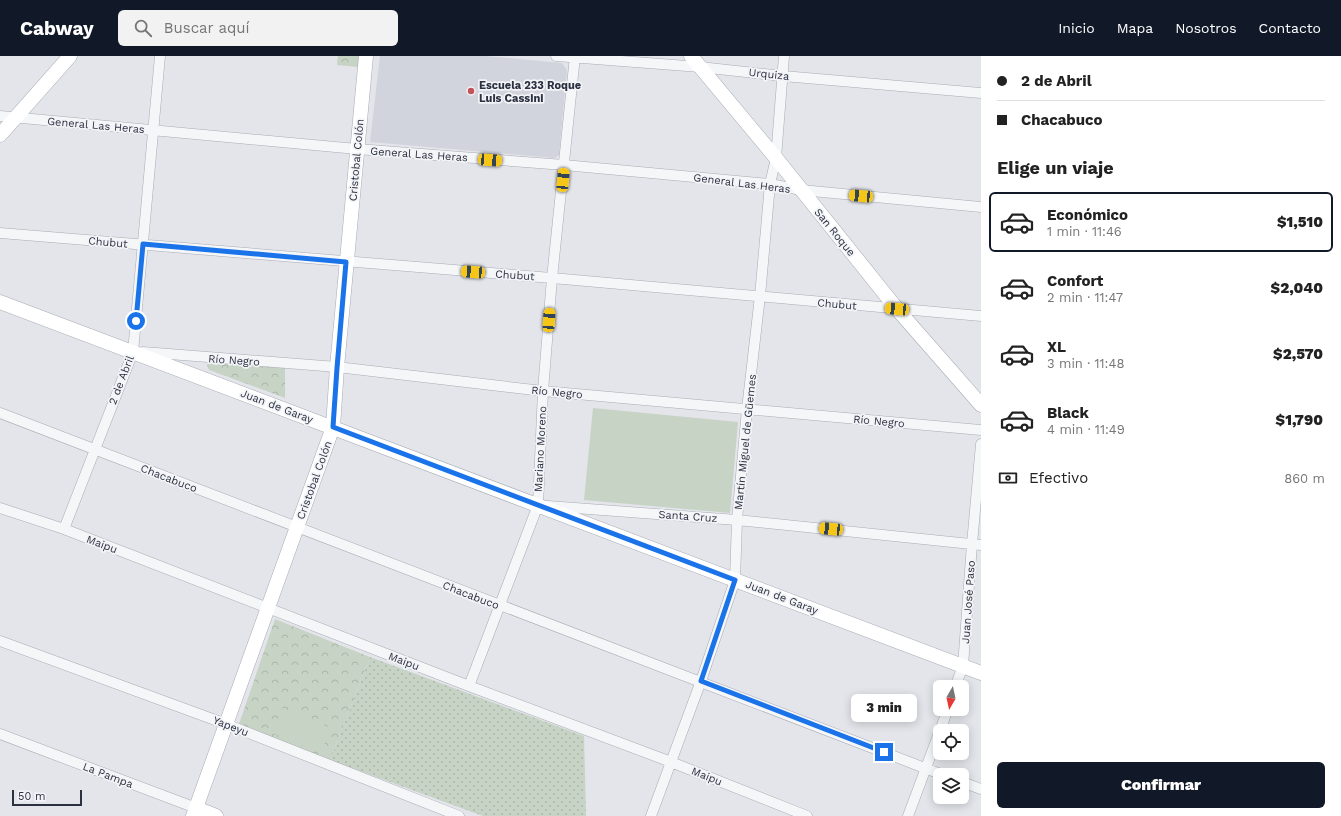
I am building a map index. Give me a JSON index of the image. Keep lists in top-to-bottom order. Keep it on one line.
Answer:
{"streets":{"street":["Urquiza","General Las Heras","Cristobal Colón","San Roque","Chubut","Río Negro","2 de Abril","Juan de Garay","Martín Miguel de Güemes","Mariano Moreno","Chacabuco","Santa Cruz","Maipu","Juan José Paso","Yapeyu","La Pampa"]},"crossings":[["Urquiza","San Roque"],["Urquiza","Martín Miguel de Güemes"],["Urquiza","Mariano Moreno"],["General Las Heras","Cristobal Colón"],["General Las Heras","San Roque"],["General Las Heras","2 de Abril"],["General Las Heras","Martín Miguel de Güemes"],["General Las Heras","Mariano Moreno"],["Cristobal Colón","Chubut"],["Cristobal Colón","Río Negro"],["Cristobal Colón","Juan de Garay"],["Cristobal Colón","Chacabuco"],["Cristobal Colón","Maipu"],["Cristobal Colón","Yapeyu"],["Cristobal Colón","La Pampa"],["San Roque","Chubut"],["San Roque","Martín Miguel de Güemes"],["Chubut","2 de Abril"],["Chubut","Martín Miguel de Güemes"],["Chubut","Mariano Moreno"],["Río Negro","2 de Abril"],["Río Negro","Juan de Garay"],["Río Negro","Martín Miguel de Güemes"],["Río Negro","Mariano Moreno"],["2 de Abril","Juan de Garay"],["2 de Abril","Chacabuco"],["2 de Abril","Maipu"],["Juan de Garay","Martín Miguel de Güemes"],["Juan de Garay","Mariano Moreno"],["Juan de Garay","Santa Cruz"],["Juan de Garay","Juan José Paso"],["Martín Miguel de Güemes","Chacabuco"],["Martín Miguel de Güemes","Santa Cruz"],["Martín Miguel de Güemes","Maipu"],["Mariano Moreno","Chacabuco"],["Mariano Moreno","Santa Cruz"],["Mariano Moreno","Maipu"],["Santa Cruz","Juan José Paso"]],"places":["Escuela 233 Roque Luis Cassini"],"scale_bar":"50 m","north":"bottom","page":{"header":"Cabway","search":"Buscar aquí","nav":["Inicio","Mapa","Nosotros","Contacto"],"banner":["2 de Abril","Chacabuco"],"heading":"Elige un viaje","list":[{"name":"Económico","note":"1 min · 11:46","value":"$1,510"},{"name":"Confort","note":"2 min · 11:47","value":"$2,040"},{"name":"XL","note":"3 min · 11:48","value":"$2,570"},{"name":"Black","note":"4 min · 11:49","value":"$1,790"}],"pay":["Efectivo","860 m"],"bubble":"3 min","buttons":"Confirmar","scale":"50 m"}}
